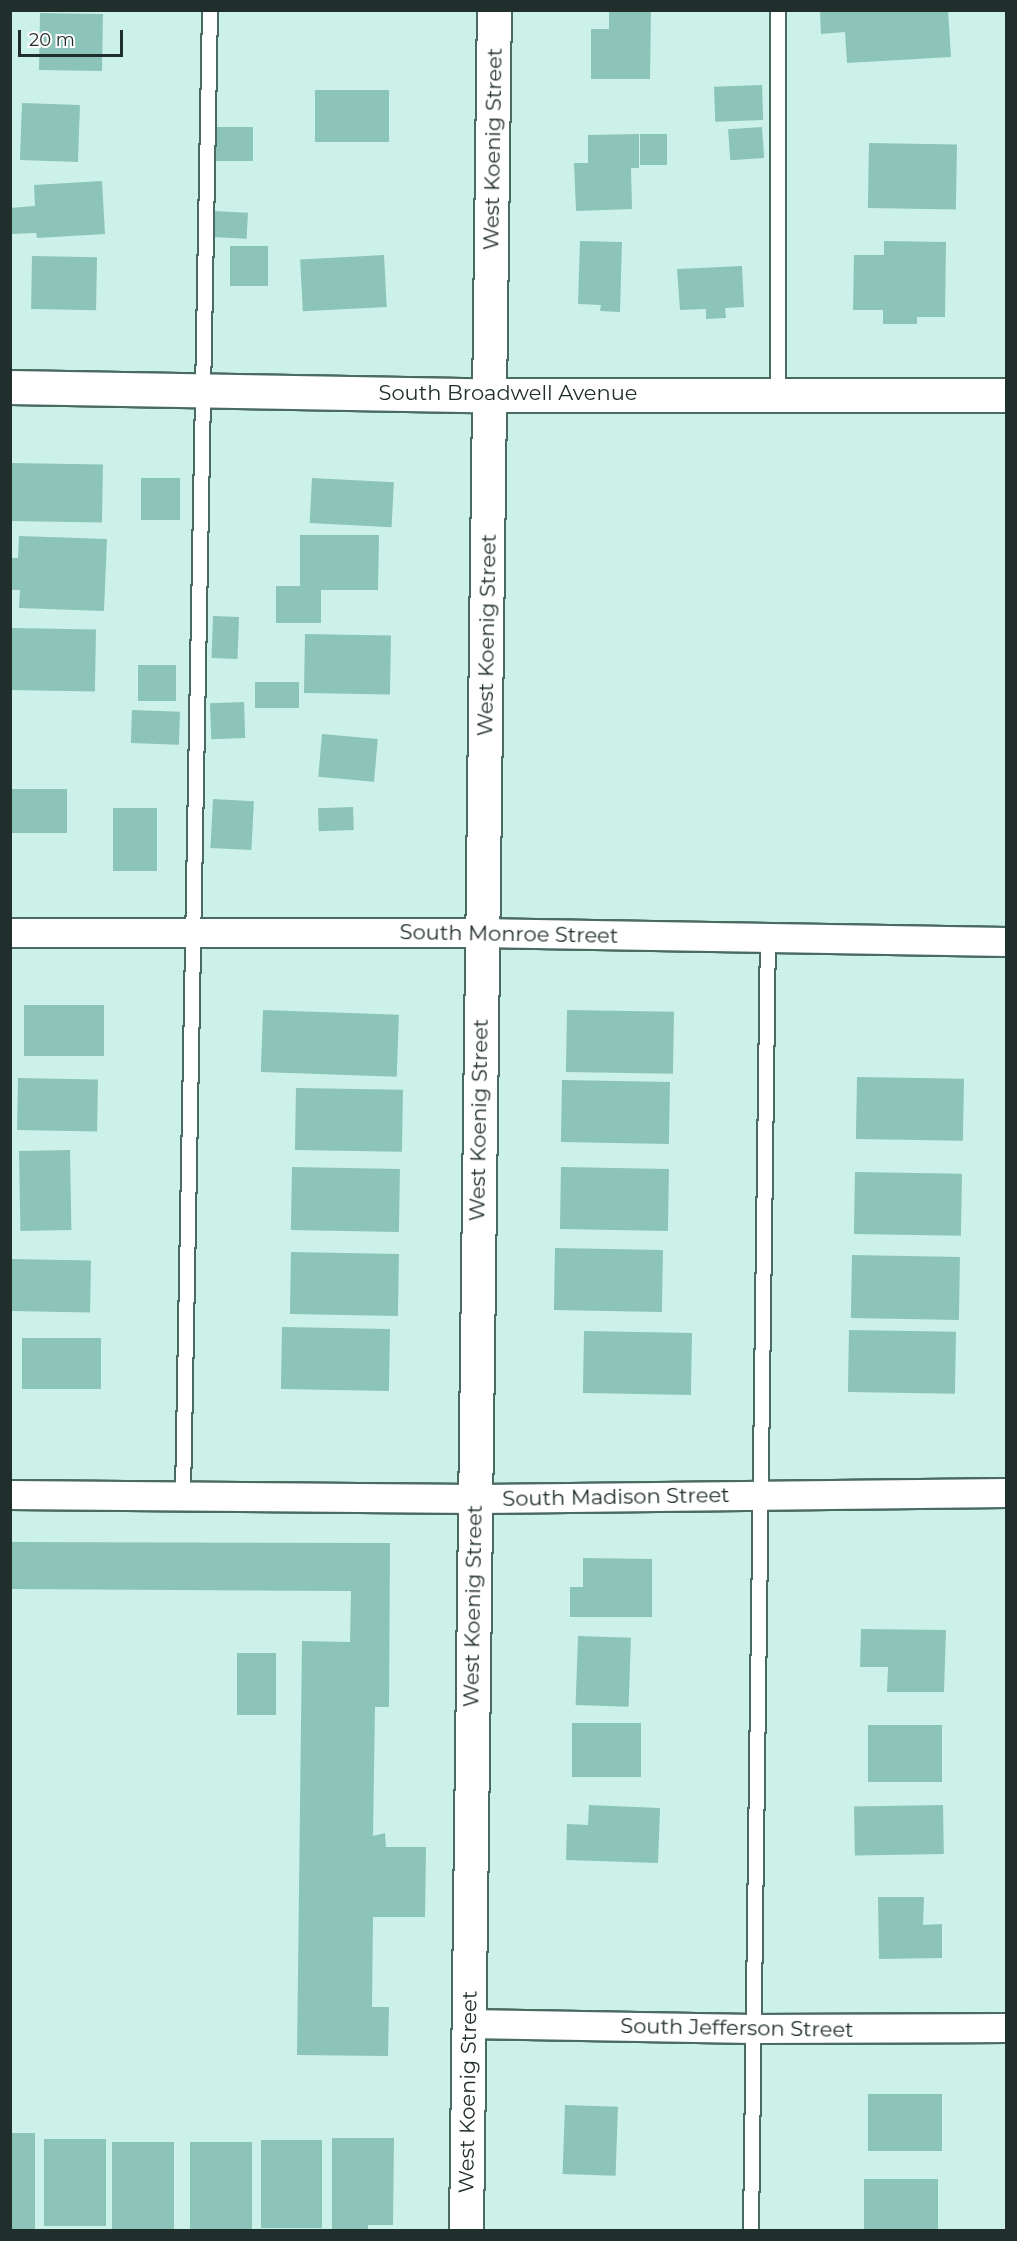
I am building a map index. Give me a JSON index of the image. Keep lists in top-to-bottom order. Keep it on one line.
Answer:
{"streets":{"street":["West Koenig Street","South Broadwell Avenue","South Monroe Street","South Madison Street","South Jefferson Street"]},"crossings":[["West Koenig Street","South Broadwell Avenue"],["West Koenig Street","South Monroe Street"],["West Koenig Street","South Madison Street"],["West Koenig Street","South Jefferson Street"]],"scale_bar":"20 m"}
